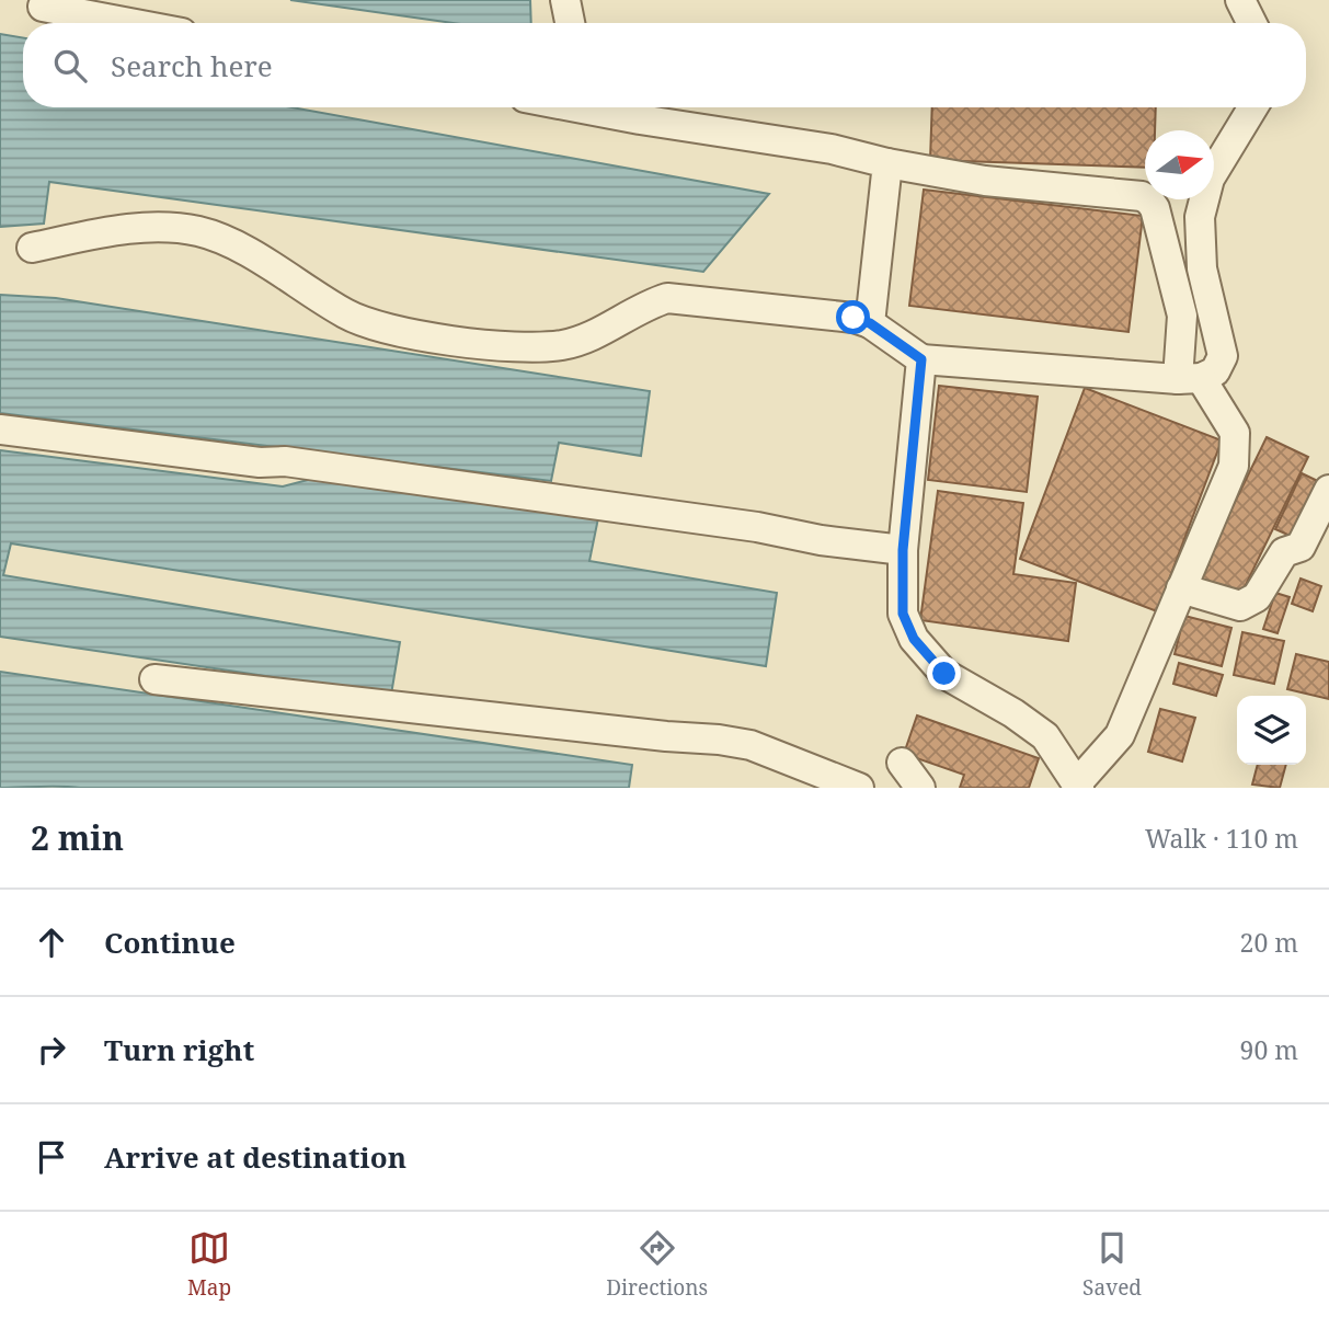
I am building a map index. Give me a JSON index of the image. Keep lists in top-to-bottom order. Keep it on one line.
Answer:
{"north":"right","page":{"search":"Search here","heading":["2 min","Walk · 110 m"],"list":[["Continue","20 m"],["Turn right","90 m"],"Arrive at destination"],"nav":["Map","Directions","Saved"]}}
